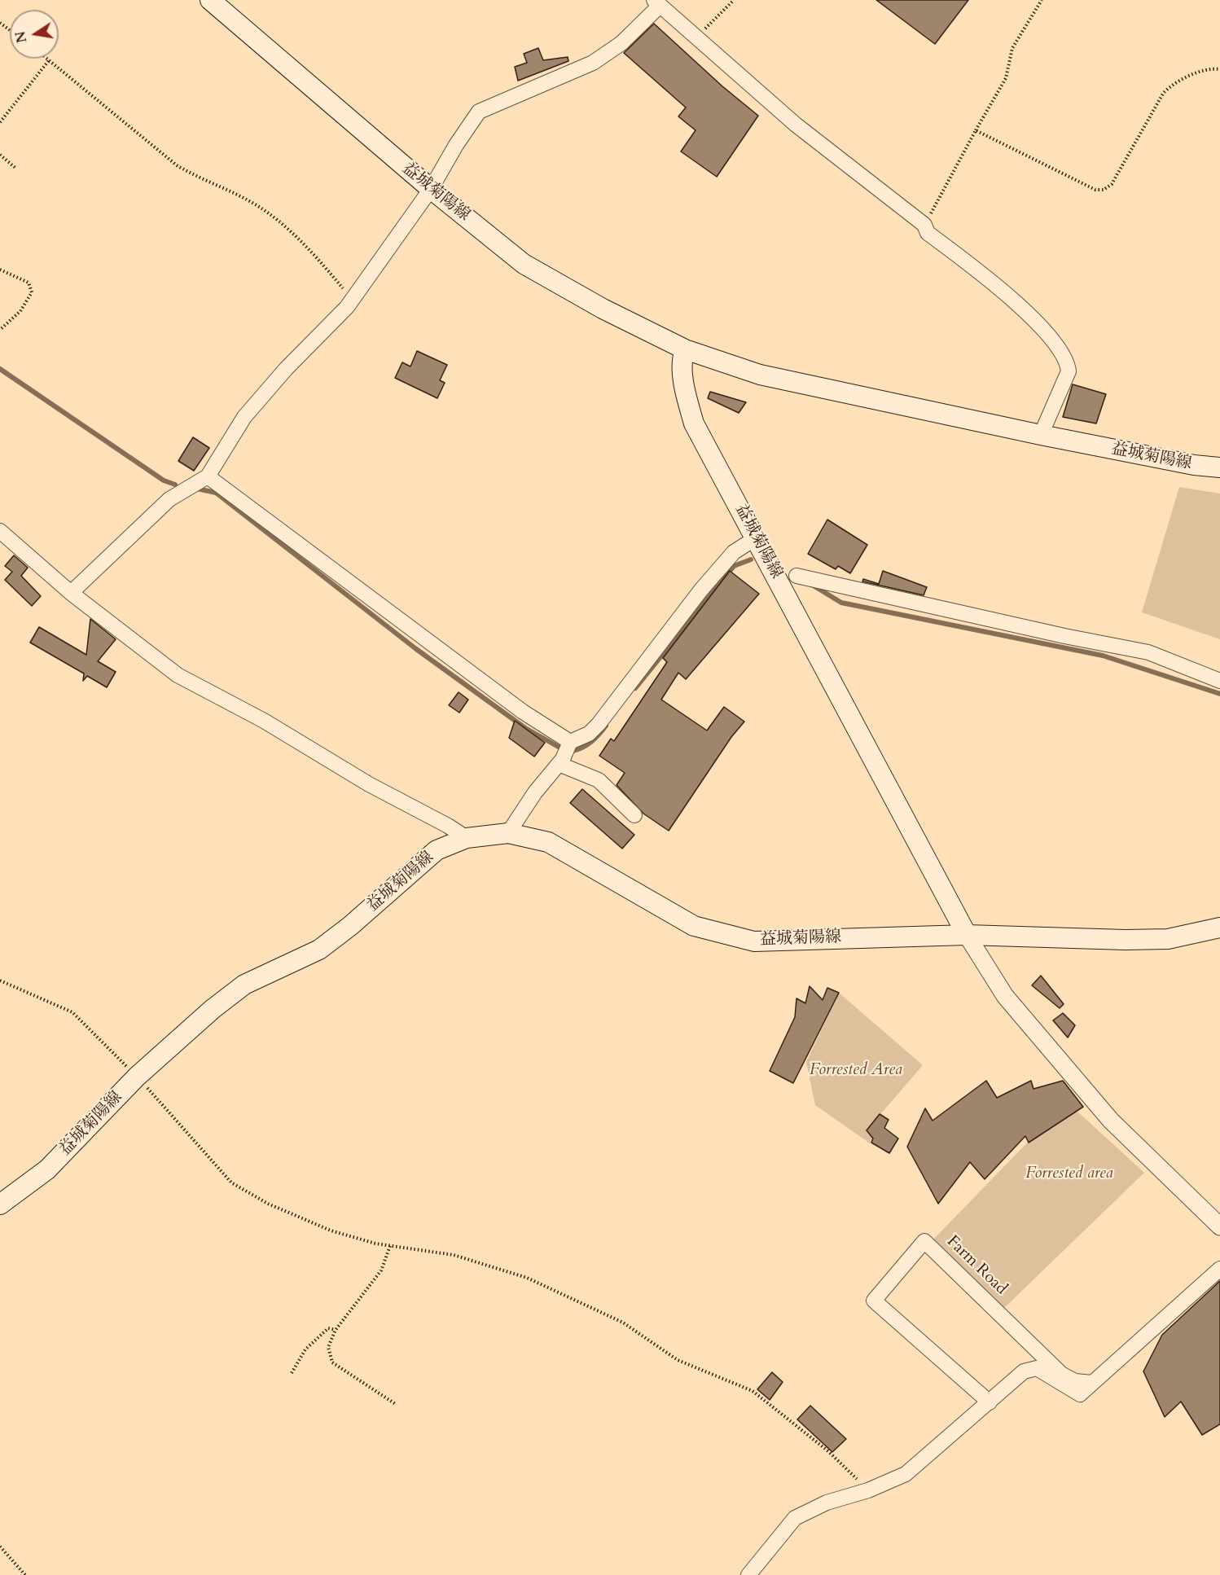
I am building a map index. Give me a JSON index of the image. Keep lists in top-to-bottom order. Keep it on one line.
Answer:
{"streets":{"main road":["益城菊陽線"],"street":["Farm Road"]},"parks":["Forrested Area","Forrested area"],"north":"left"}
